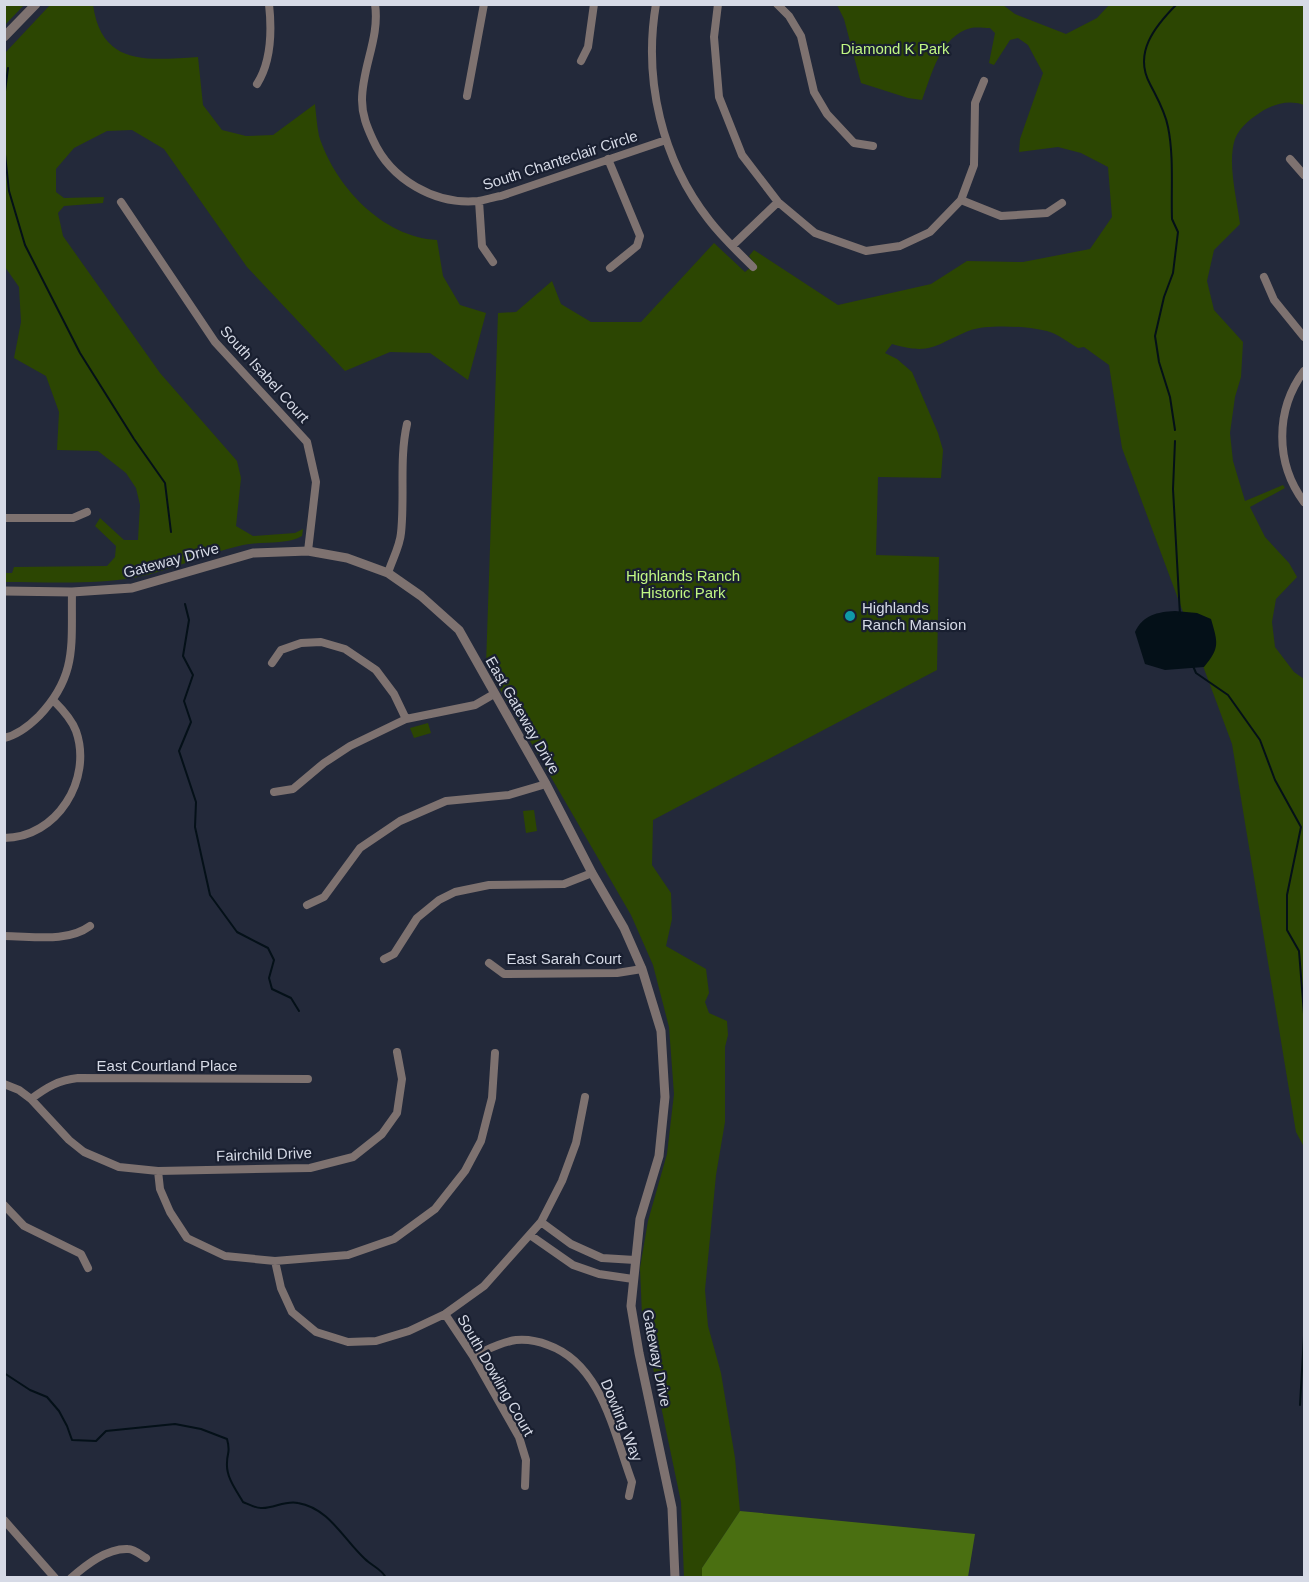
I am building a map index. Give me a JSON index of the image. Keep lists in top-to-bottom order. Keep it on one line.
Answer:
{"streets":{"street":["South Chanteclair Circle","South Isabel Court","Gateway Drive","East Gateway Drive","East Sarah Court","East Courtland Place","Fairchild Drive","South Dowling Court","Dowling Way"]},"crossings":[["South Isabel Court","Gateway Drive"],["South Isabel Court","East Gateway Drive"],["Gateway Drive","East Gateway Drive"],["Gateway Drive","East Sarah Court"],["East Gateway Drive","East Sarah Court"],["East Courtland Place","Fairchild Drive"],["South Dowling Court","Dowling Way"]],"parks":["Diamond K Park","Highlands Ranch Historic Park"],"places":["Highlands Ranch Mansion"]}
